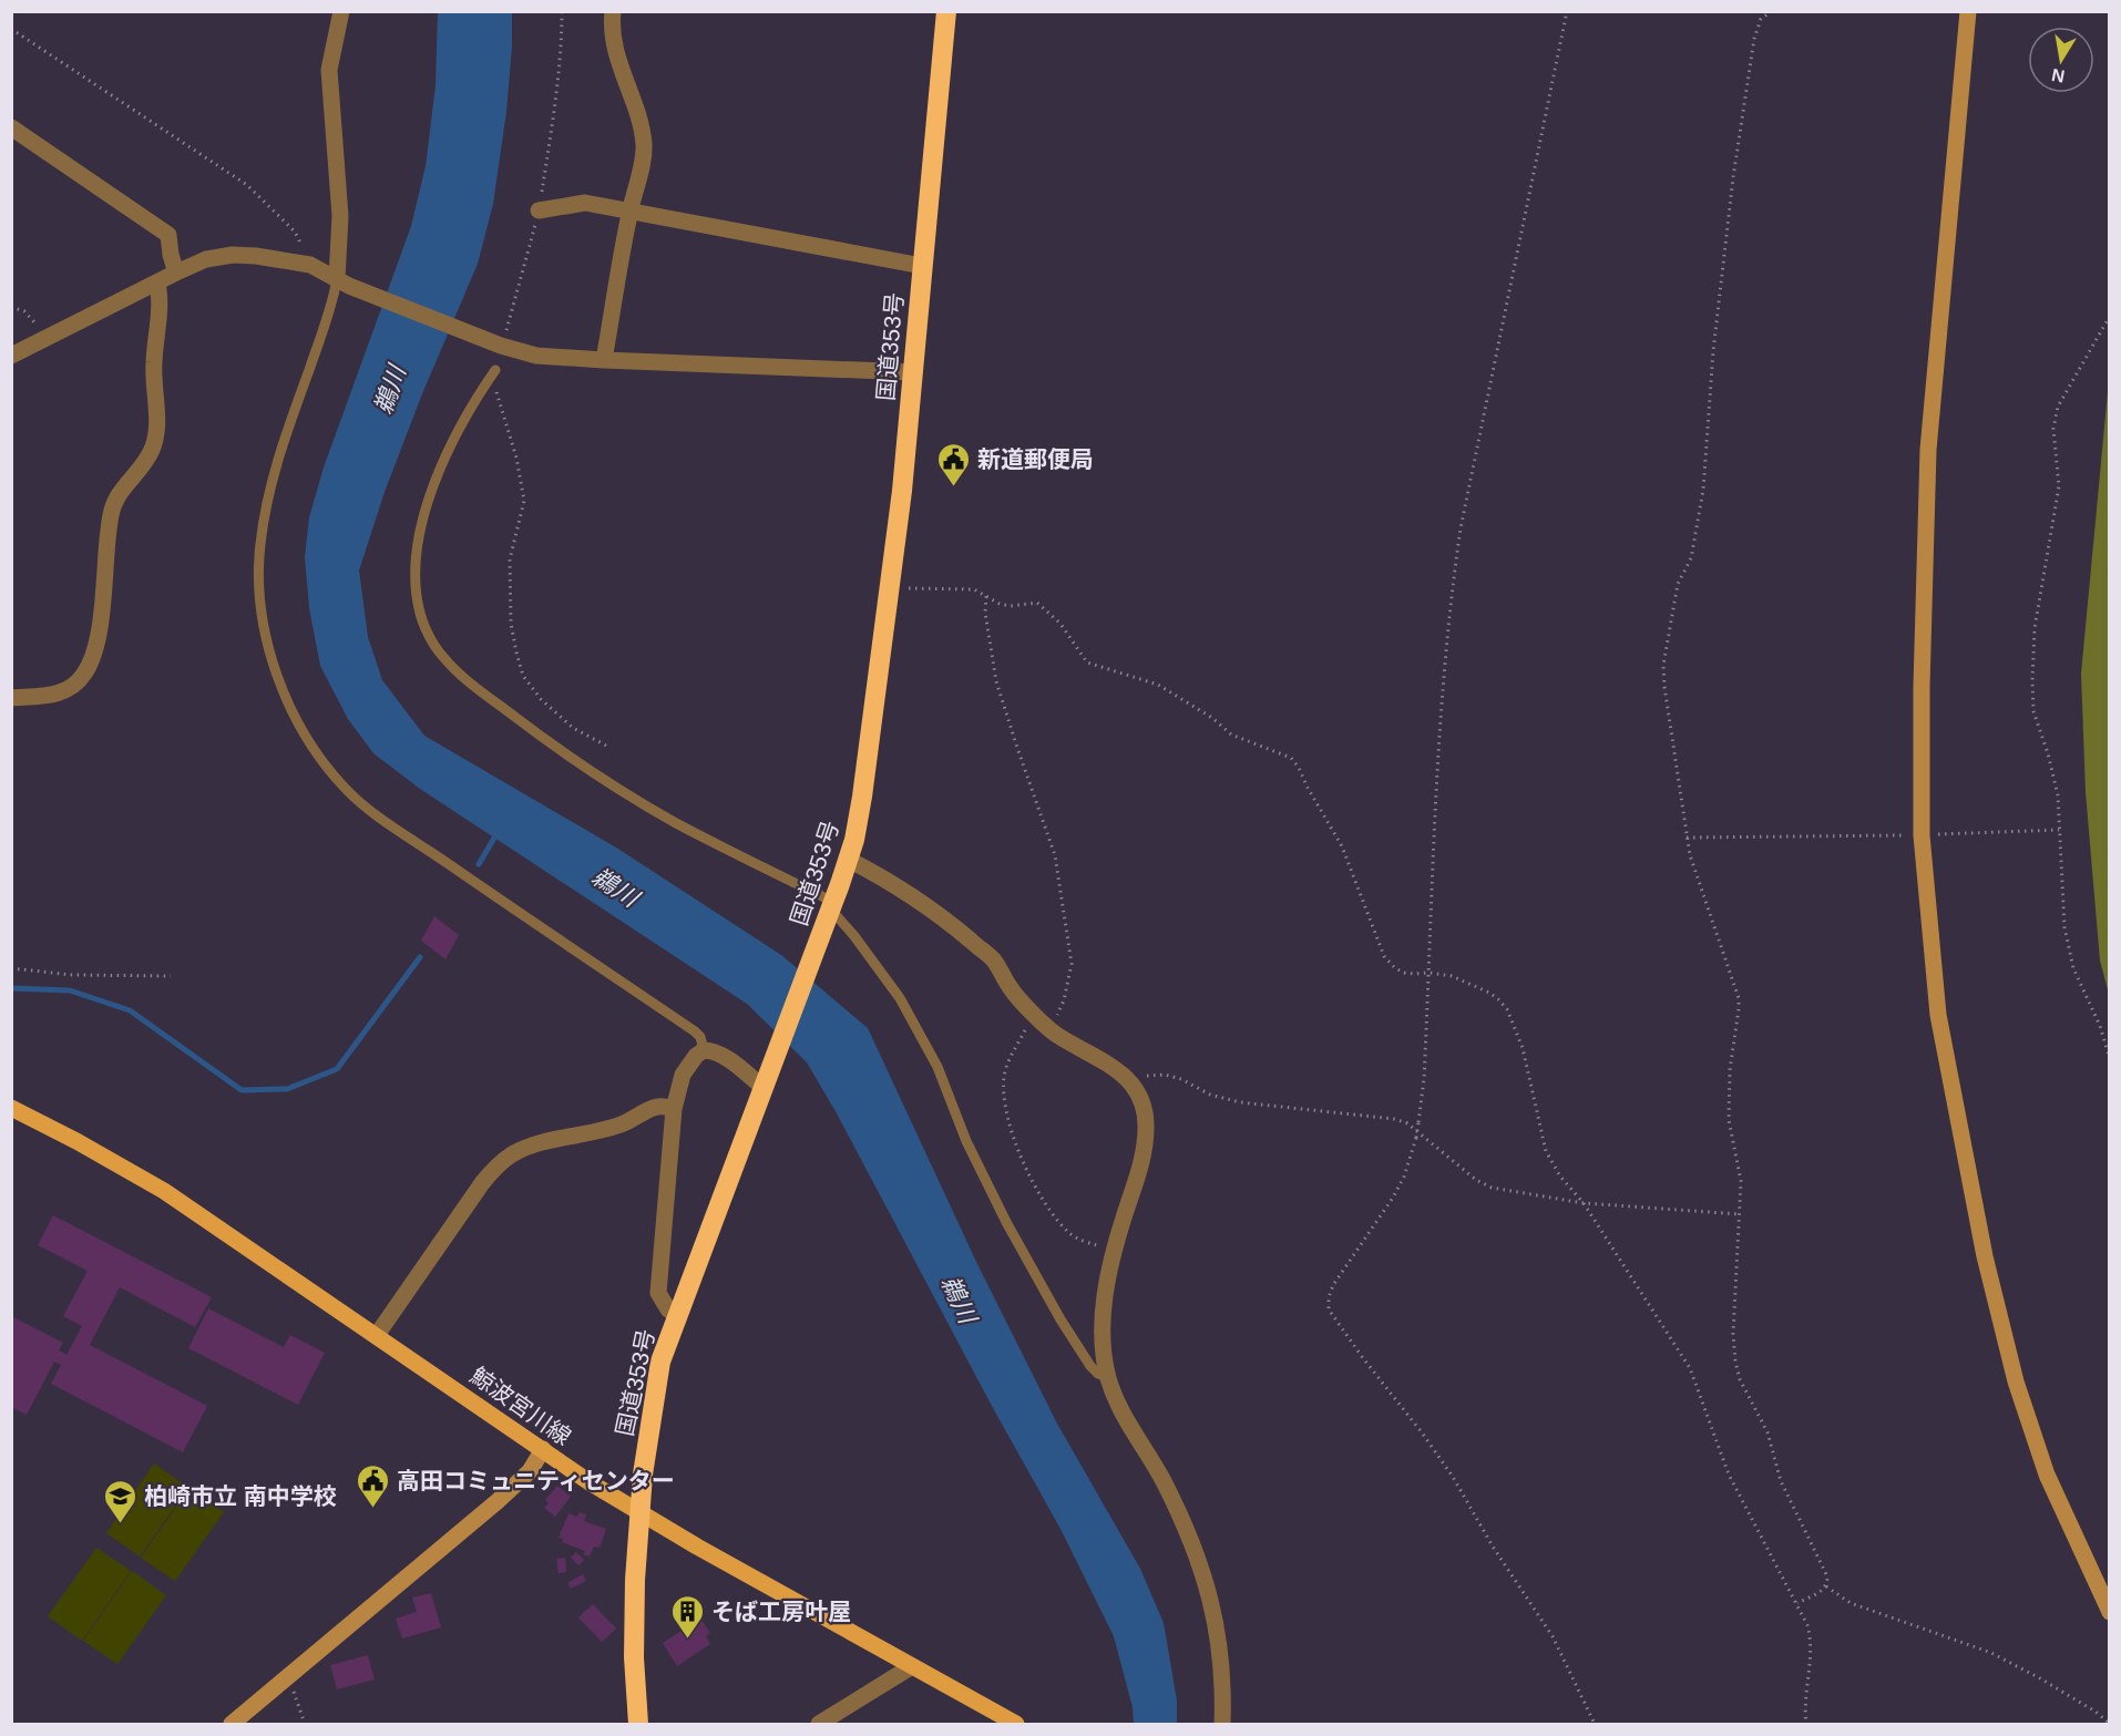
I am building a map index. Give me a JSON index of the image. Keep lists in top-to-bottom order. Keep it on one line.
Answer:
{"streets":{"highway":["国道353号"],"main road":["鯨波宮川線"]},"crossings":[["国道353号","鯨波宮川線"]],"water":["鵜川"],"places":{"public building":["新道郵便局","高田コミュニティセンター"],"school or university":["柏崎市立 南中学校"],"building":["そば工房叶屋"]},"north":"bottom"}
